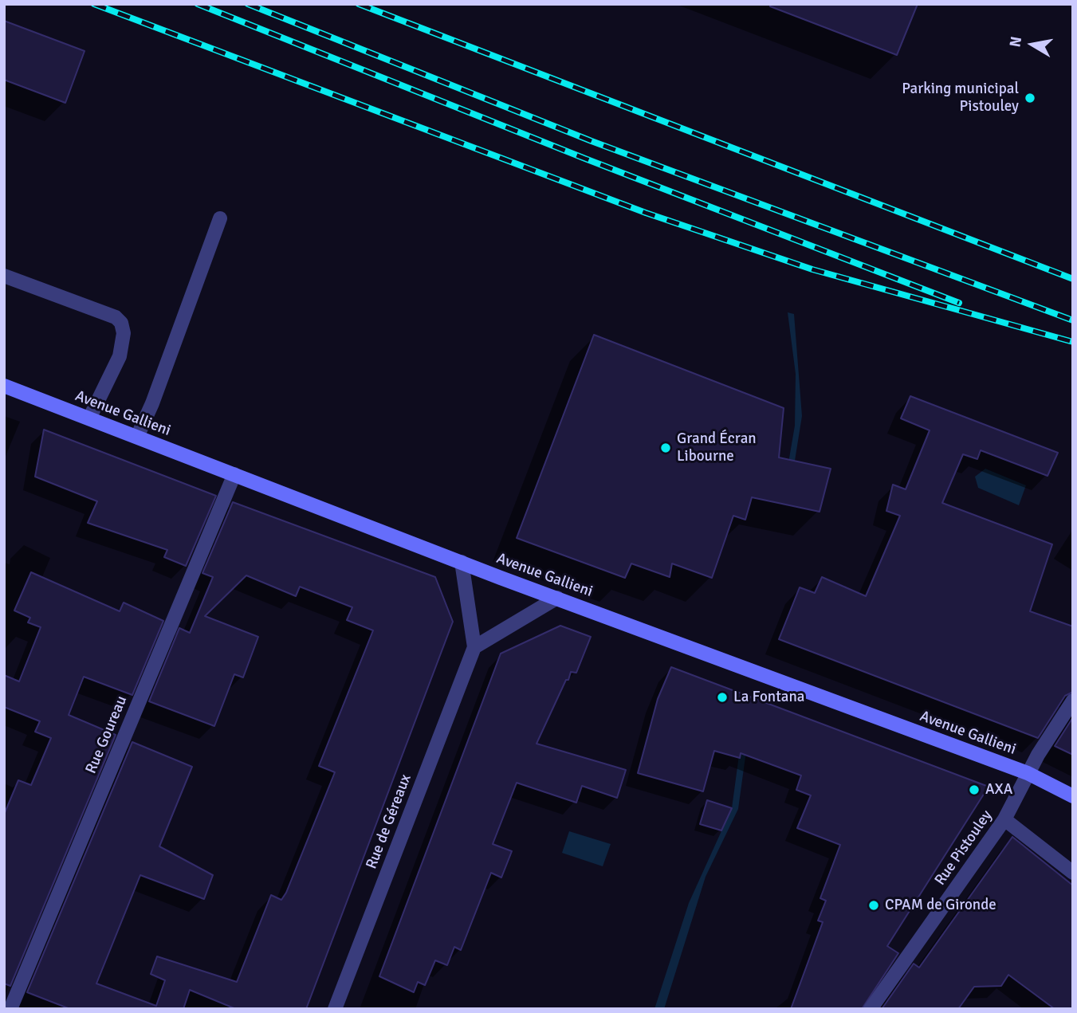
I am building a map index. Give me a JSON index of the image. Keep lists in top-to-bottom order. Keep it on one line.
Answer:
{"streets":{"main road":["Avenue Gallieni"],"street":["Rue Goureau","Rue de Géreaux","Rue Pistouley"]},"crossings":[["Avenue Gallieni","Rue Goureau"],["Avenue Gallieni","Rue de Géreaux"],["Avenue Gallieni","Rue Pistouley"]],"places":["Parking municipal Pistouley","Grand Écran Libourne","La Fontana","AXA","CPAM de Gironde"],"north":"left"}
